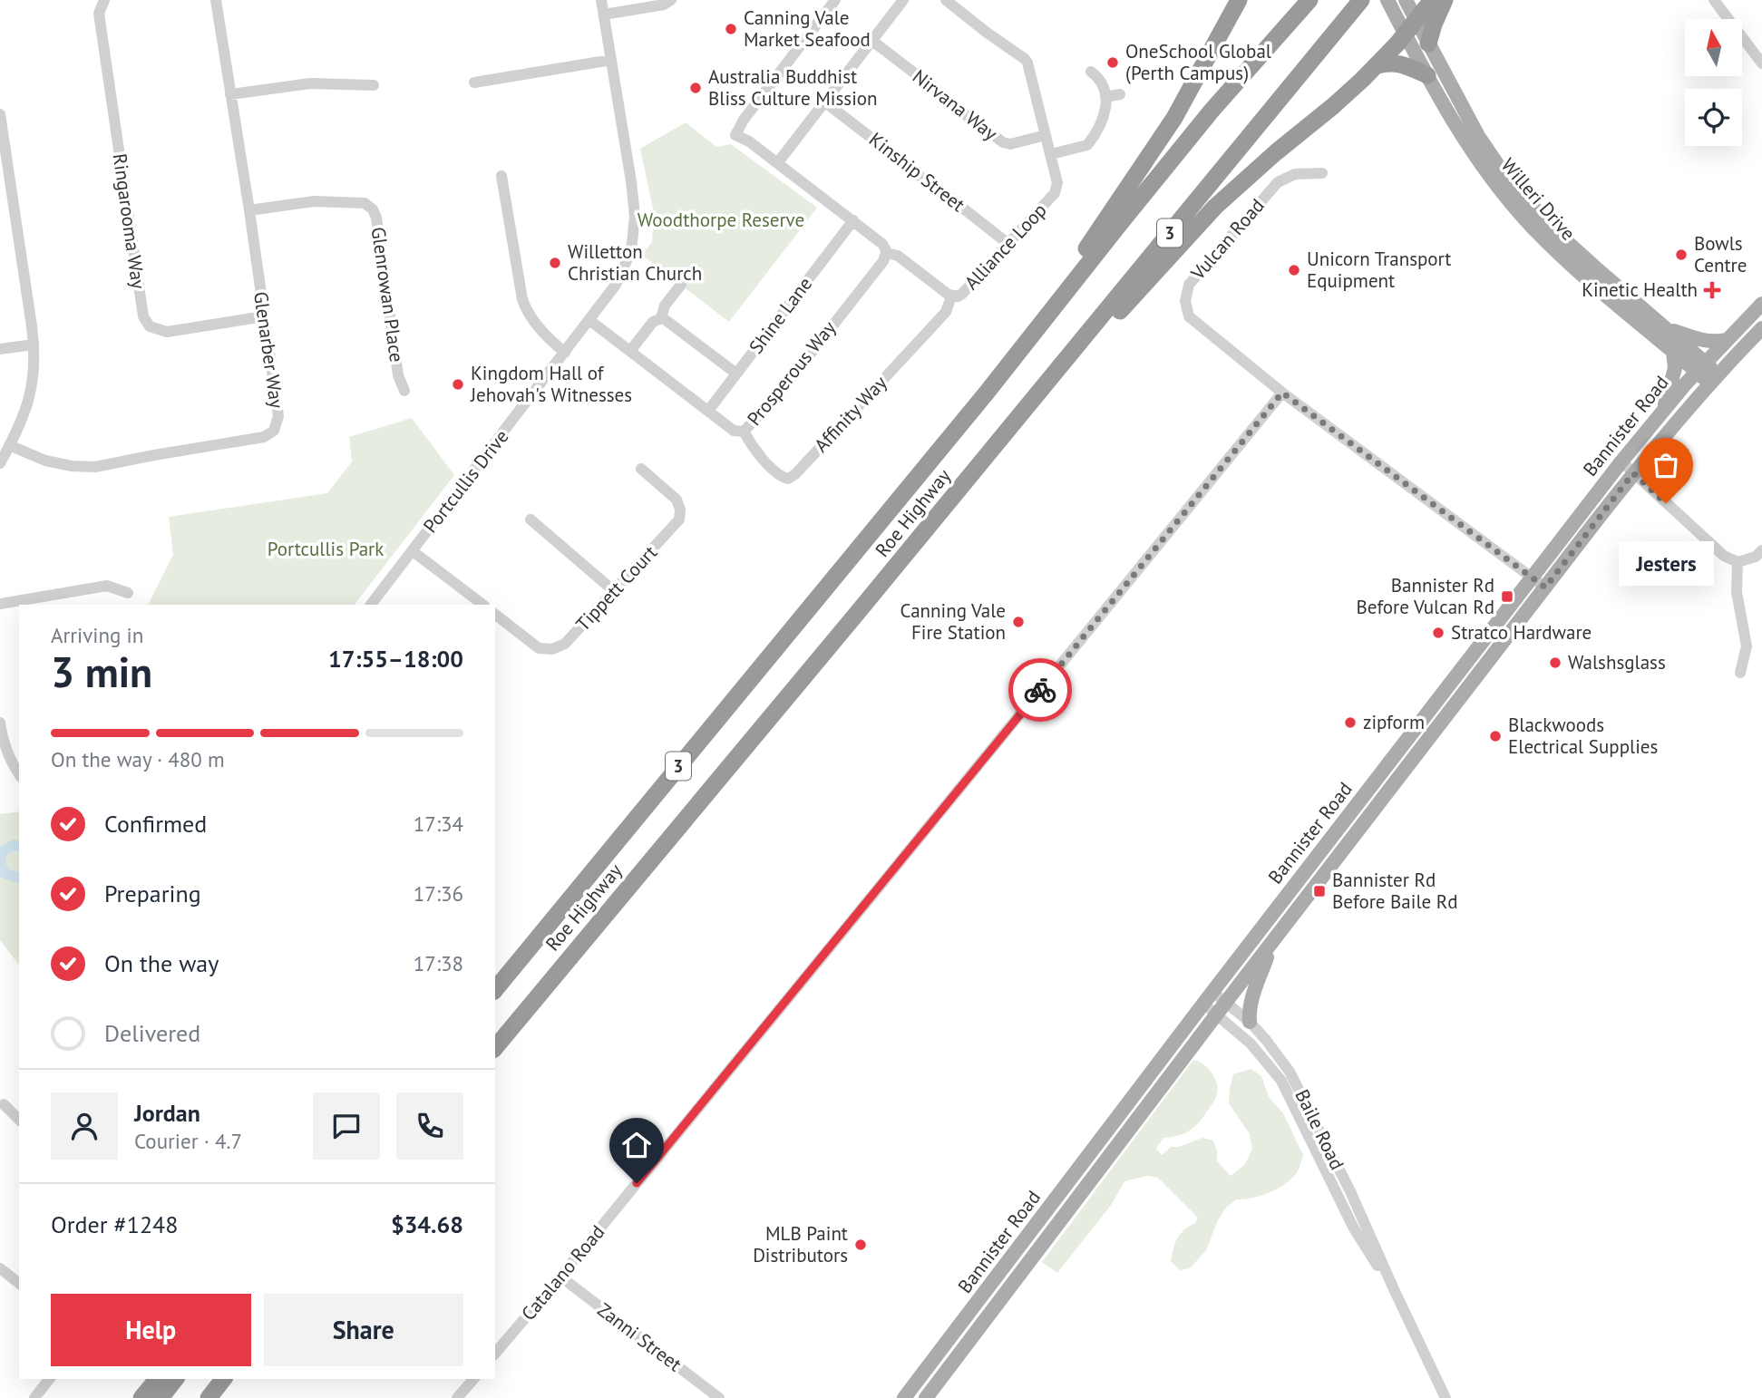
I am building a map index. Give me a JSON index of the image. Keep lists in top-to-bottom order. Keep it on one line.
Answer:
{"streets":{"highway":["3","Roe Highway"],"main road":["Willeri Drive","Bannister Road"],"street":["Nirvana Way","Kinship Street","Ringarooma Way","Vulcan Road","Alliance Loop","Glenrowan Place","Shine Lane","Glenarber Way","Prosperous Way","Affinity Way","Portcullis Drive","Tippett Court","Baile Road","Catalano Road","Zanni Street"]},"crossings":[["Nirvana Way","Alliance Loop"],["Kinship Street","Alliance Loop"],["Willeri Drive","Bannister Road"],["Ringarooma Way","Glenarber Way"],["Vulcan Road","Bannister Road"],["Vulcan Road","Catalano Road"],["Alliance Loop","Shine Lane"],["Alliance Loop","Prosperous Way"],["Alliance Loop","Affinity Way"],["Glenrowan Place","Glenarber Way"],["Shine Lane","Prosperous Way"],["Prosperous Way","Affinity Way"],["Prosperous Way","Portcullis Drive"],["Bannister Road","Baile Road"],["Catalano Road","Zanni Street"]],"parks":["Woodthorpe Reserve","Portcullis Park"],"places":{"other":["Canning Vale Market Seafood","OneSchool Global (Perth Campus)","Australia Buddhist Bliss Culture Mission","Bowls Centre","Willetton Christian Church","Unicorn Transport Equipment","Kingdom Hall of Jehovah's Witnesses","Jesters","Canning Vale Fire Station","Stratco Hardware","Walshsglass","zipform","Blackwoods Electrical Supplies","MLB Paint Distributors"],"health":["Kinetic Health"],"transit":["Bannister Rd Before Vulcan Rd","Bannister Rd Before Baile Rd"]},"north":"top","page":{"bubble":"Jesters","heading":["3 min","Arriving in","17:55–18:00"],"panel":["Jordan","Courier · 4.7","Order #1248","$34.68"],"bar":"On the way · 480 m","list":[["Confirmed","17:34"],["Preparing","17:36"],["On the way","17:38"],"Delivered"],"buttons":["Help","Share"]}}
